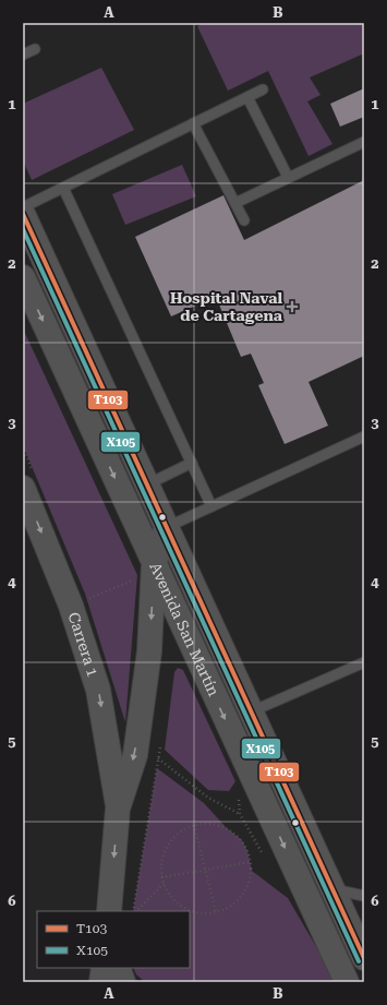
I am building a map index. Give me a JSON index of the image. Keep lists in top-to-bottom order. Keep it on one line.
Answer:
{"streets":{"main road":["Avenida San Martín","Carrera 1"]},"crossings":[["Avenida San Martín","Carrera 1"]],"one_way":["Carrera 1"],"places":{"health":["Hospital Naval de Cartagena"]},"lines":["transit line T103","transit line X105"],"legend":["T103","X105"],"grid":{"columns":["A","B"],"rows":["1","2","3","4","5","6"]}}
